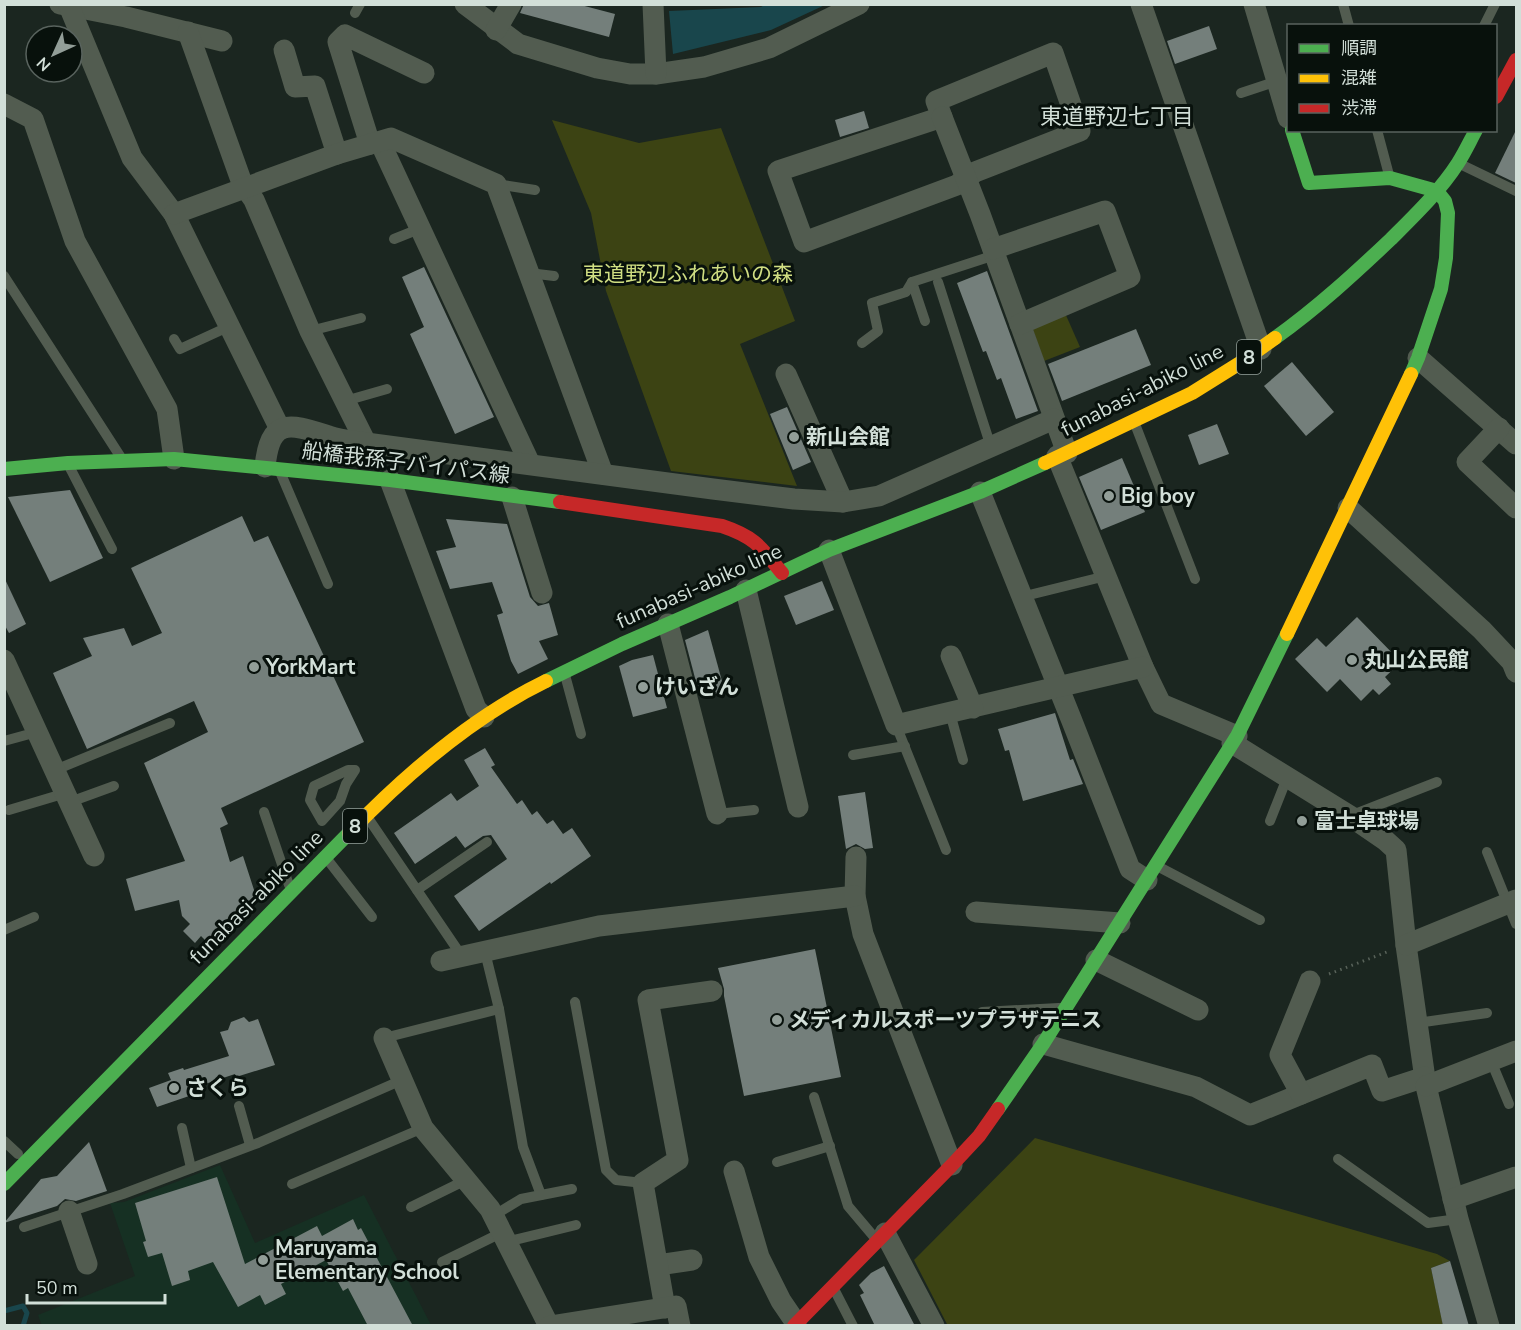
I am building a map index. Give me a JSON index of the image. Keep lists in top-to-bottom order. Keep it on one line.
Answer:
{"streets":{"street":["8","funabasi-abiko line","船橋我孫子バイパス線"]},"crossings":[["funabasi-abiko line","船橋我孫子バイパス線"]],"districts":["東道野辺七丁目"],"parks":["東道野辺ふれあいの森"],"places":["新山会館","Big boy","丸山公民館","YorkMart","けいざん","富士卓球場","メディカルスポーツプラザテニス","さくら","Maruyama Elementary School"],"legend":["順調","混雑","渋滞"],"scale_bar":"50 m","north":"bottom left"}
